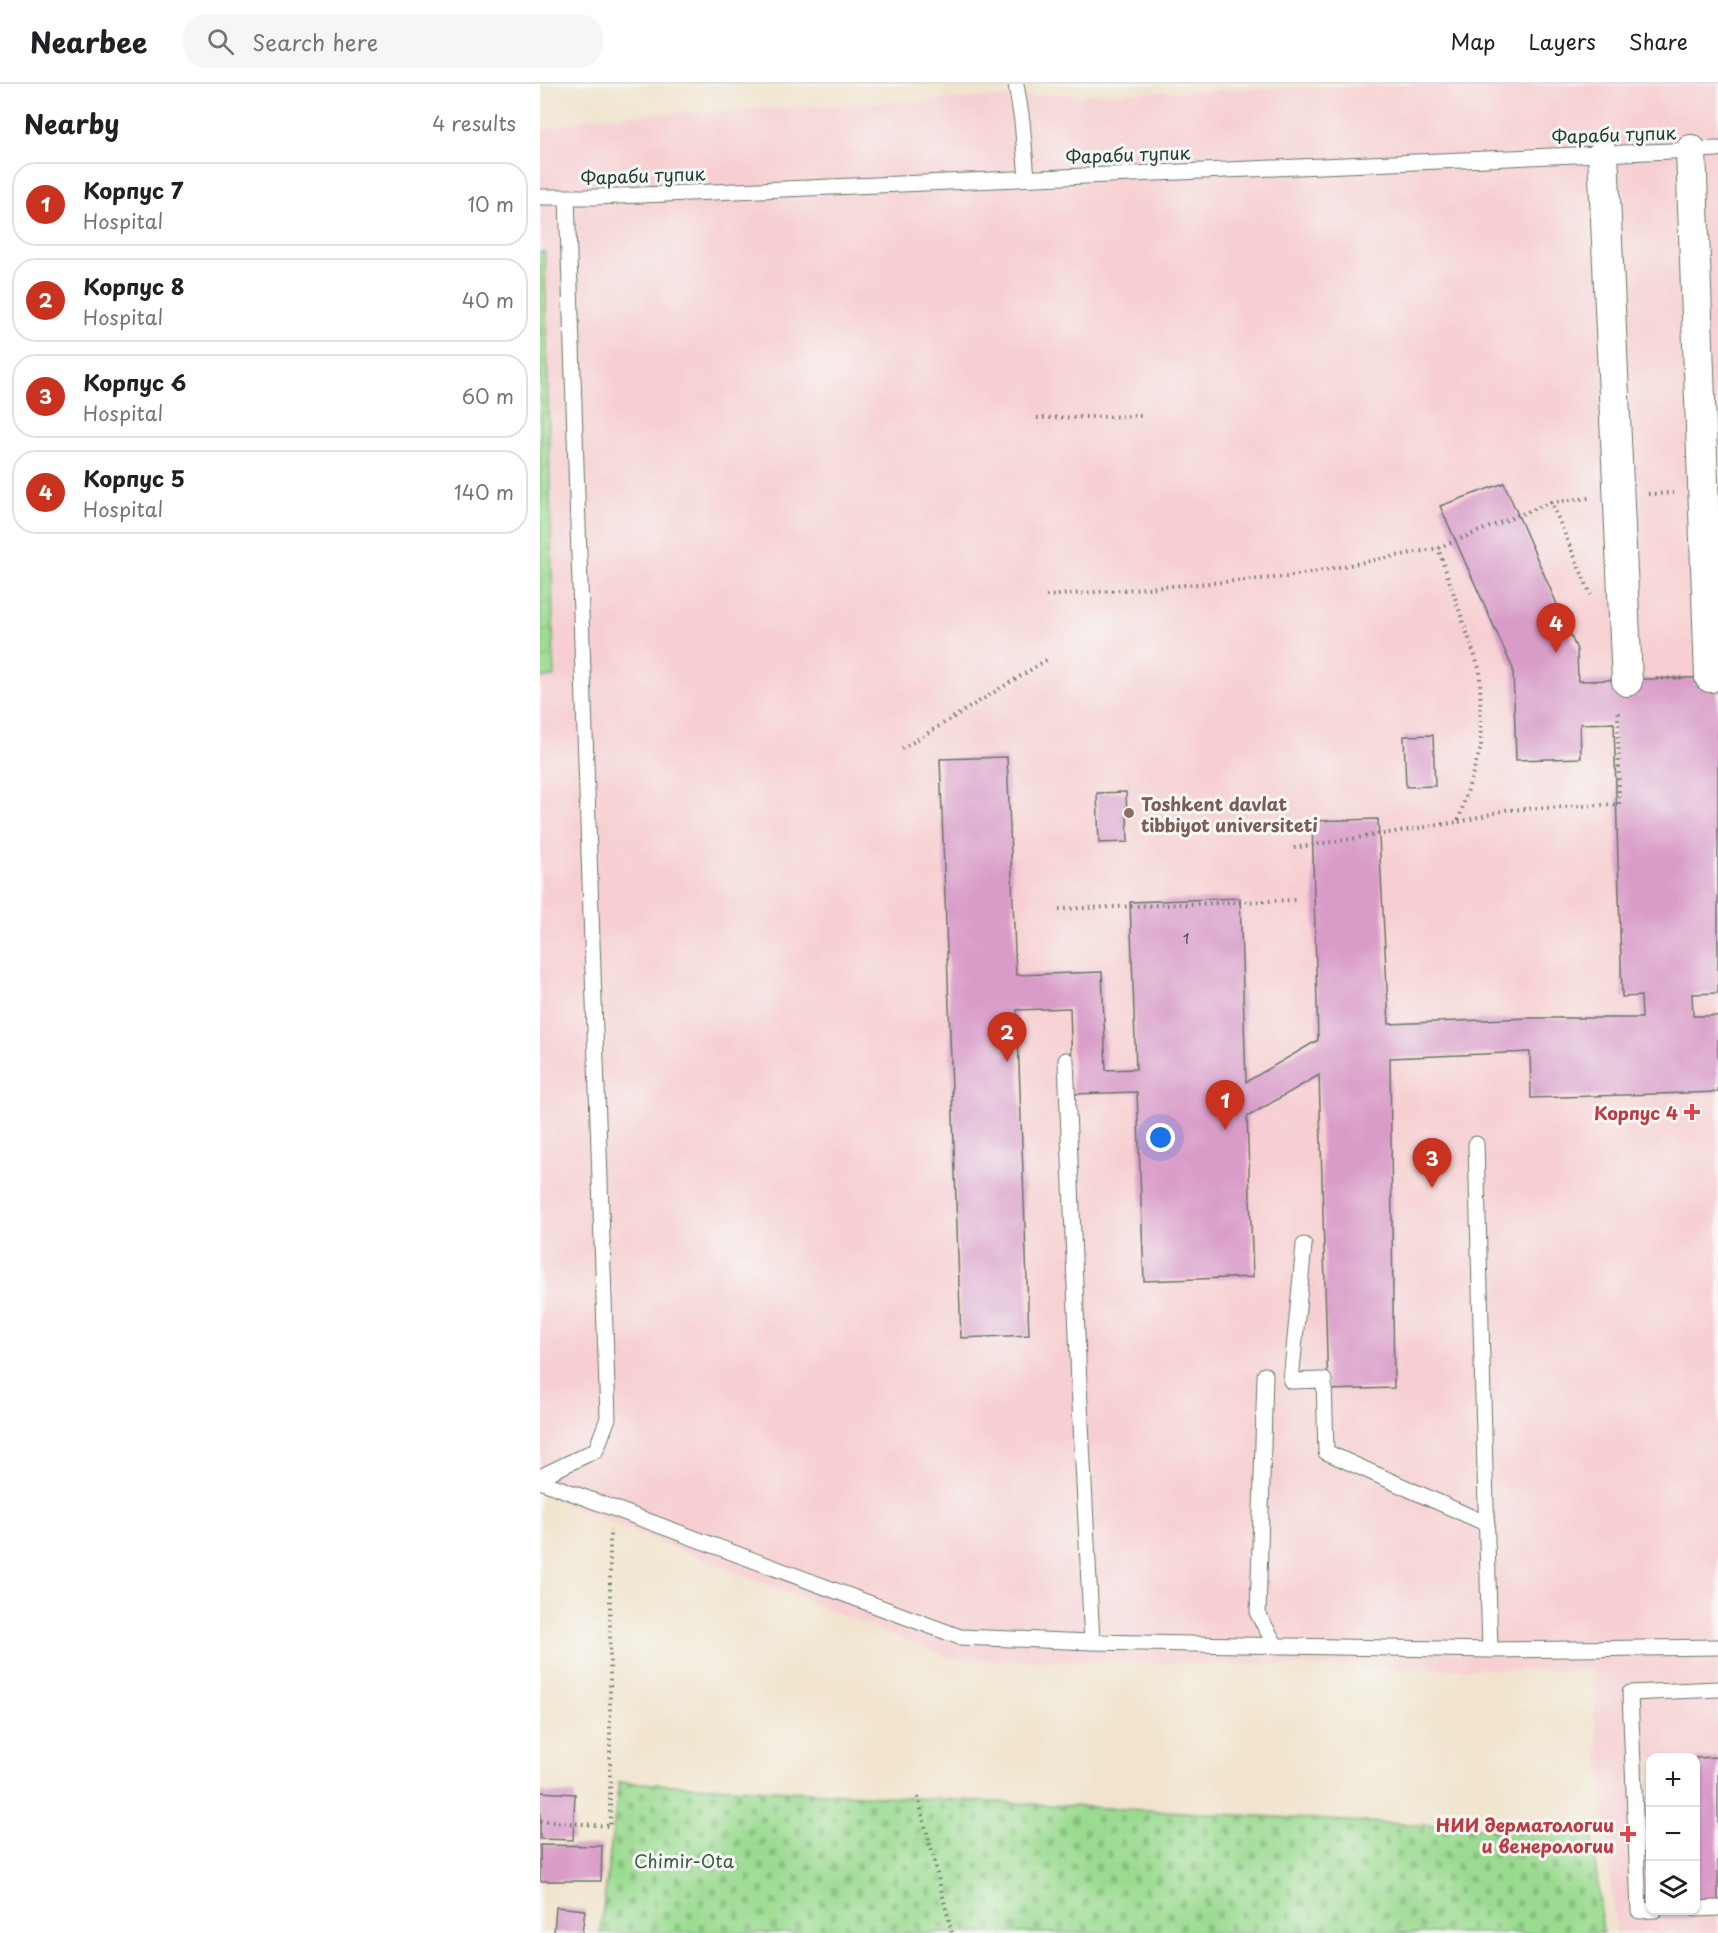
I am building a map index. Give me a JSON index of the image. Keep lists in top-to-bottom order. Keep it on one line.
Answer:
{"streets":{"lane":["Фараби тупик"]},"parks":["Chimir-Ota"],"places":{"other":["Toshkent davlat tibbiyot universiteti"],"health":["Корпус 4","НИИ дерматологии и венерологии"]},"house_numbers":["1"],"page":{"header":"Nearbee","search":"Search here","nav":["Map","Layers","Share"],"heading":["Nearby","4 results"],"list":[{"mark":"1","name":"Корпус 7","note":"Hospital","value":"10 m"},{"mark":"2","name":"Корпус 8","note":"Hospital","value":"40 m"},{"mark":"3","name":"Корпус 6","note":"Hospital","value":"60 m"},{"mark":"4","name":"Корпус 5","note":"Hospital","value":"140 m"}],"pins":["4","2","1","3"],"map_buttons":["+","−"]}}
